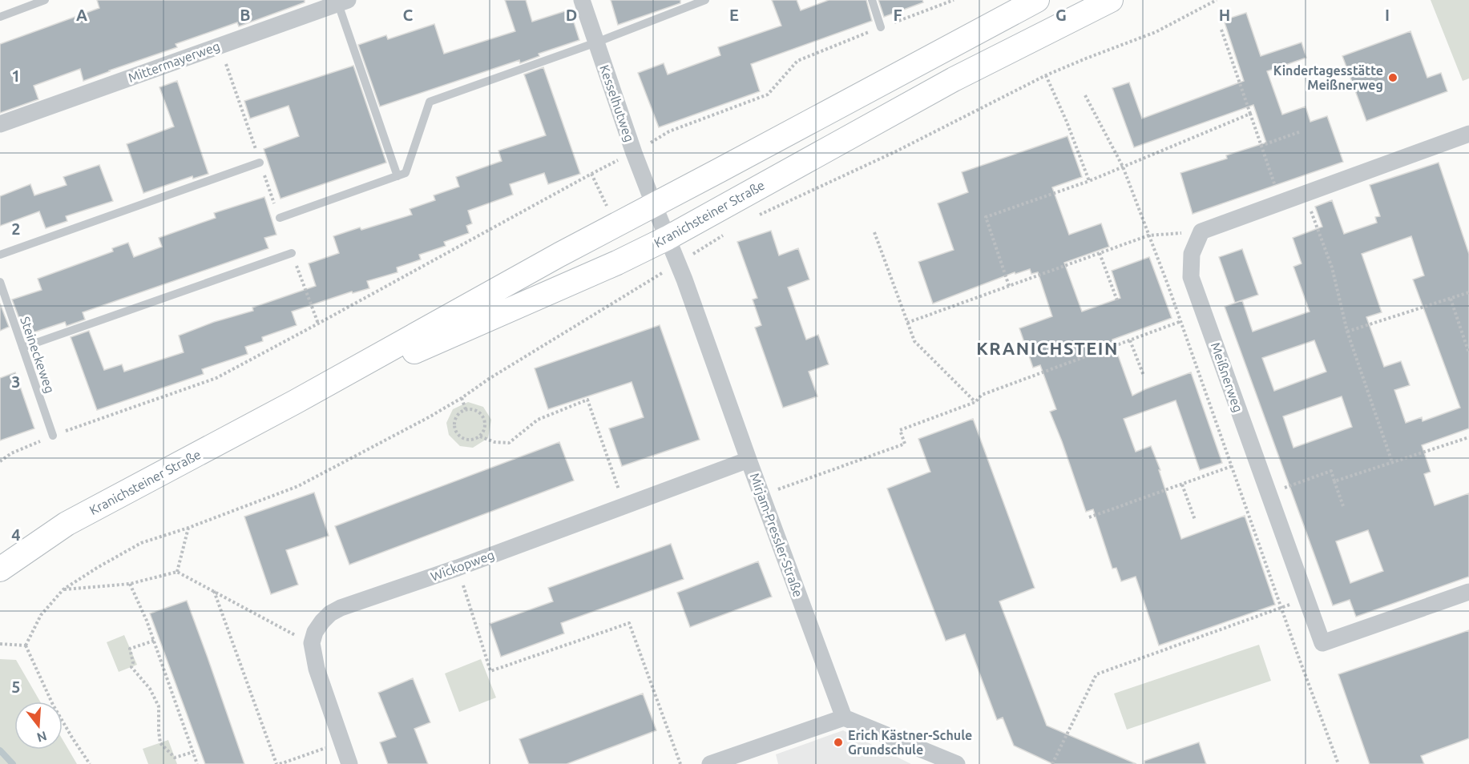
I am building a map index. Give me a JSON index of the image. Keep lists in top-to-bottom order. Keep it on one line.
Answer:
{"streets":{"main road":["Kranichsteiner Straße"],"street":["Mittermayerweg","Kesselhutweg","Meißnerweg","Mirjam-Pressler-Straße","Wickopweg"],"lane":["Steineckeweg"]},"crossings":[["Kesselhutweg","Kranichsteiner Straße"],["Kesselhutweg","Mirjam-Pressler-Straße"],["Kranichsteiner Straße","Mirjam-Pressler-Straße"],["Mirjam-Pressler-Straße","Wickopweg"]],"districts":["KRANICHSTEIN"],"places":["Kindertagesstätte Meißnerweg","Erich Kästner-Schule Grundschule"],"north":"bottom","grid":{"columns":["A","B","C","D","E","F","G","H","I"],"rows":["1","2","3","4","5"]}}
